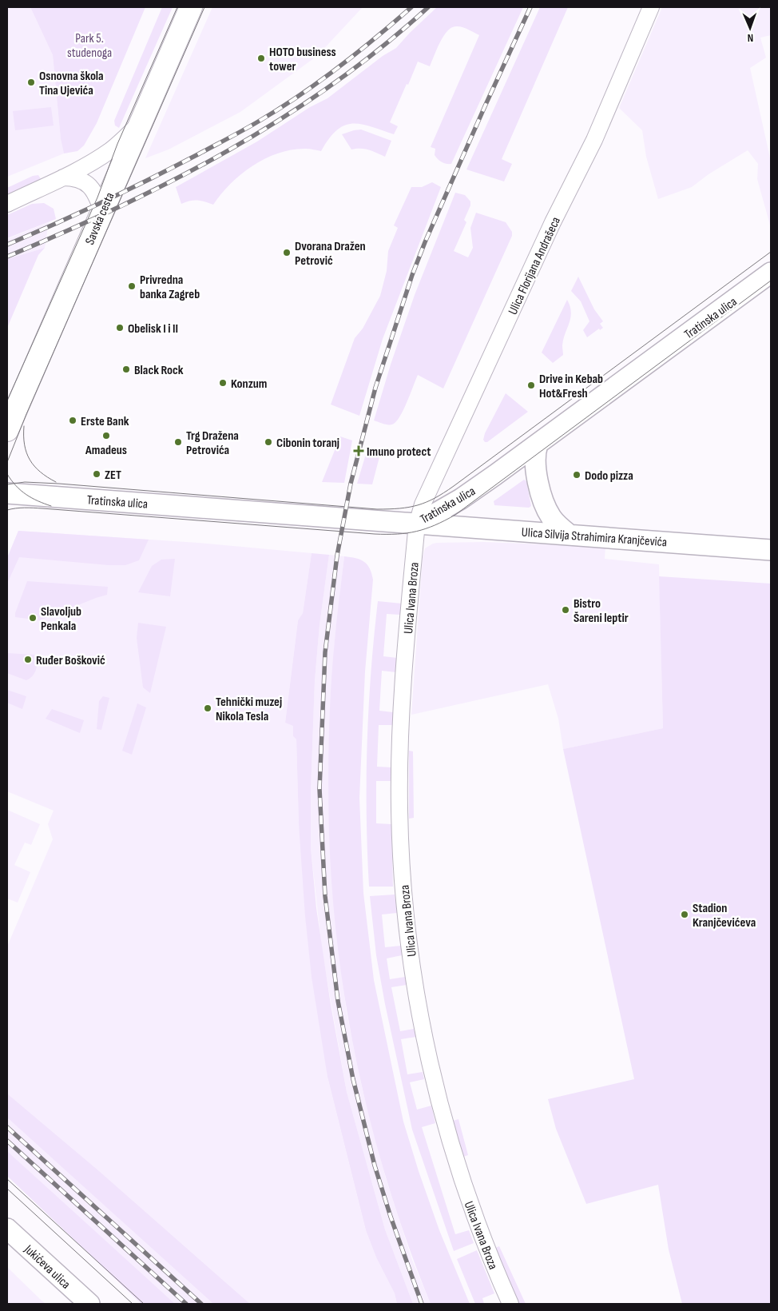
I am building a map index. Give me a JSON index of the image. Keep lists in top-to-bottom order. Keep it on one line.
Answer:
{"streets":{"main road":["Savska cesta"],"street":["Ulica Florijana Andrašeca","Tratinska ulica","Ulica Silvija Strahimira Kranjčevića","Ulica Ivana Broza","Jukićeva ulica"]},"crossings":[["Ulica Florijana Andrašeca","Tratinska ulica"],["Ulica Florijana Andrašeca","Ulica Silvija Strahimira Kranjčevića"],["Ulica Florijana Andrašeca","Ulica Ivana Broza"],["Tratinska ulica","Ulica Silvija Strahimira Kranjčevića"],["Tratinska ulica","Ulica Ivana Broza"],["Ulica Silvija Strahimira Kranjčevića","Ulica Ivana Broza"]],"parks":["Park 5. studenoga"],"places":{"other":["HOTO business tower","Osnovna škola Tina Ujevića","Dvorana Dražen Petrović","Privredna banka Zagreb","Obelisk I i II","Black Rock","Konzum","Drive in Kebab Hot&Fresh","Erste Bank","Amadeus","Trg Dražena Petrovića","Cibonin toranj","ZET","Dodo pizza","Bistro Šareni leptir","Slavoljub Penkala","Ruđer Bošković","Tehnički muzej Nikola Tesla","Stadion Kranjčevićeva"],"health":["Imuno protect"]},"north":"bottom"}
